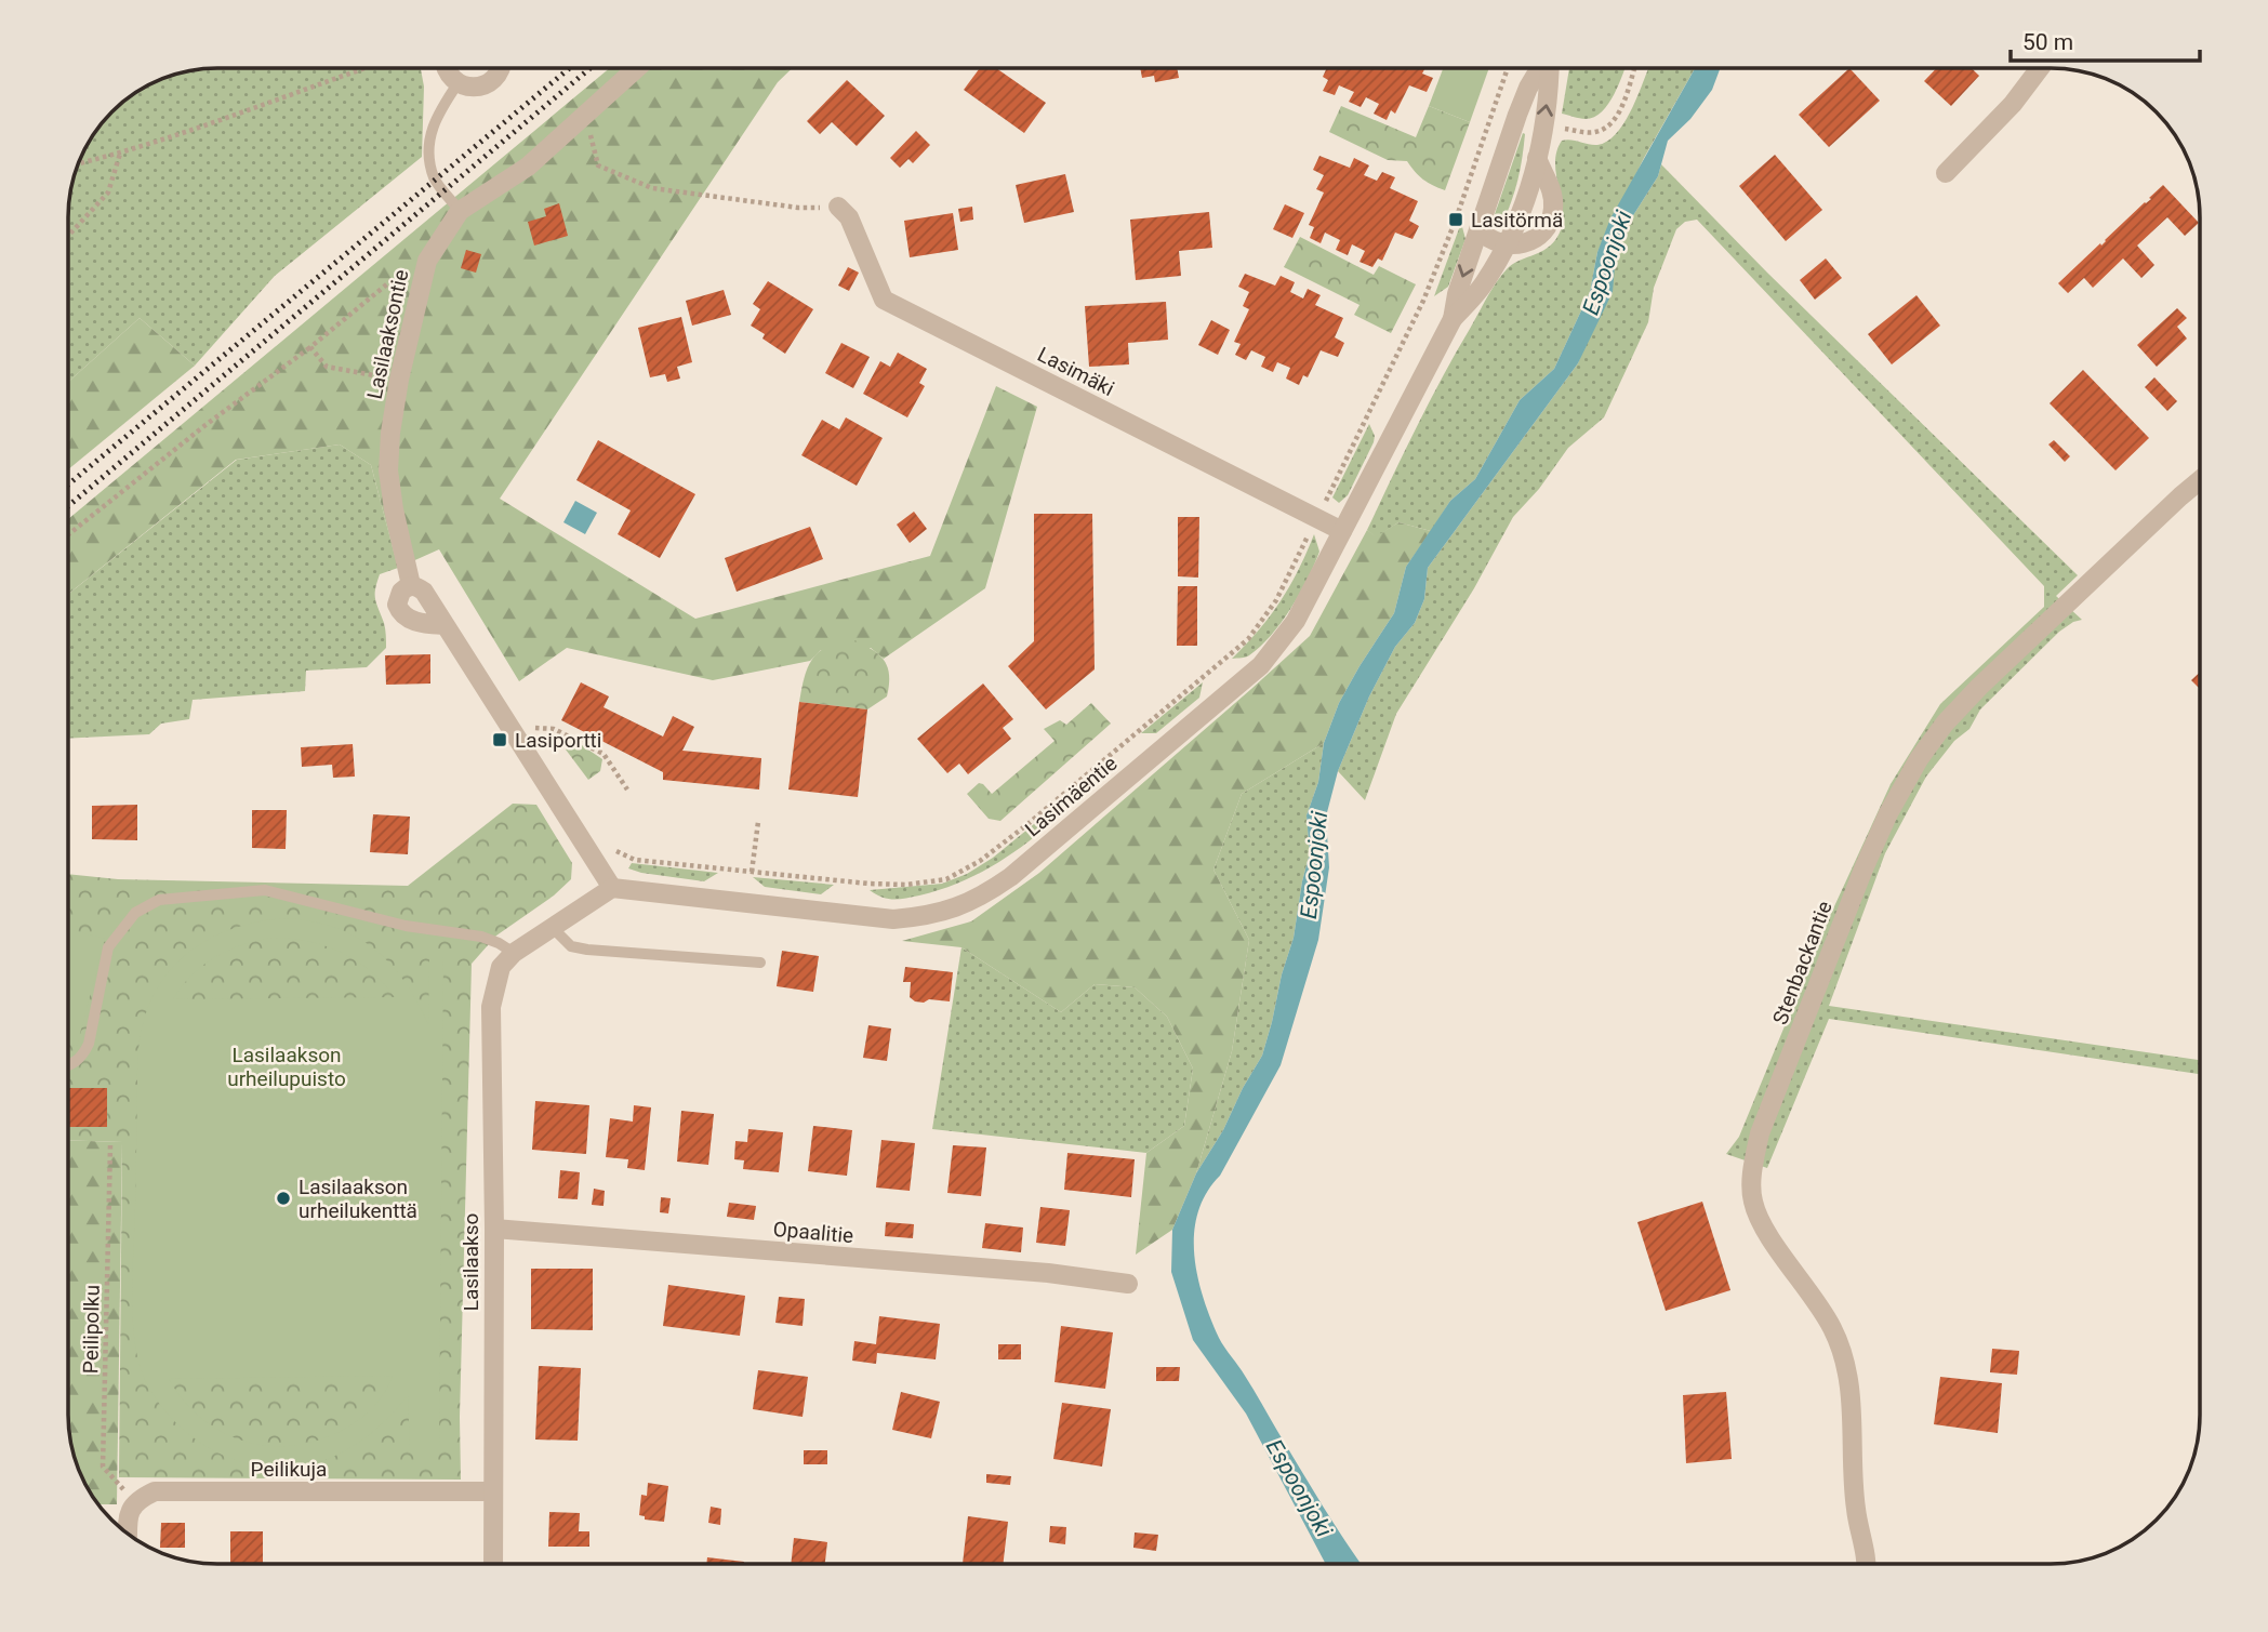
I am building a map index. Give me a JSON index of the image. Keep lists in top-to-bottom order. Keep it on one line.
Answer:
{"streets":{"street":["Lasilaaksontie","Lasimäki","Lasimäentie","Stenbackantie","Opaalitie","Lasilaakso","Peilikuja"],"path":["Peilipolku"]},"crossings":[["Lasimäki","Lasimäentie"],["Opaalitie","Lasilaakso"],["Lasilaakso","Peilikuja"],["Peilipolku","Peilikuja"]],"water":["Espoonjoki"],"parks":["Lasilaakson urheilupuisto"],"places":{"transit":["Lasitörmä","Lasiportti"],"other":["Lasilaakson urheilukenttä"]},"scale_bar":"50 m"}
